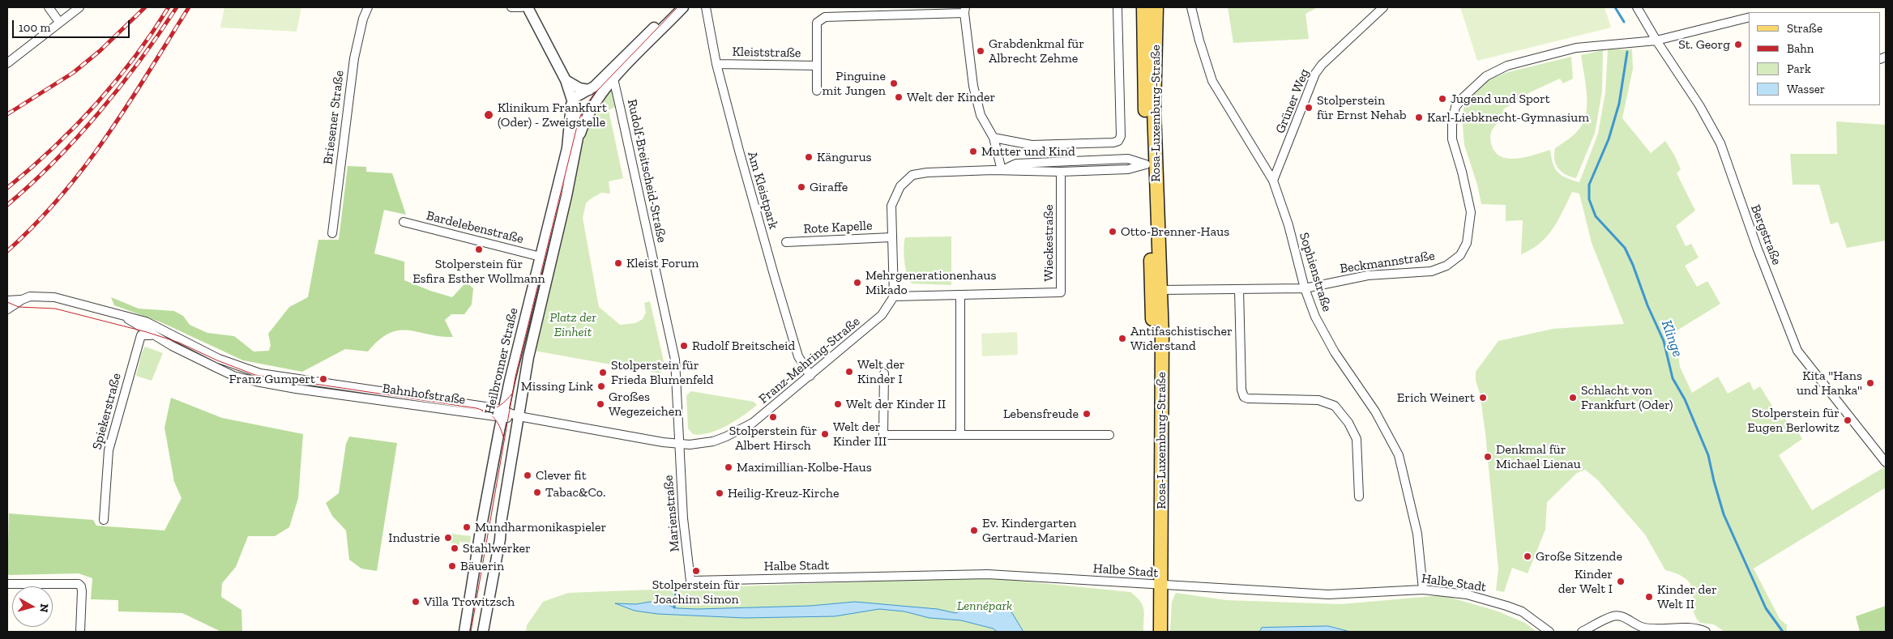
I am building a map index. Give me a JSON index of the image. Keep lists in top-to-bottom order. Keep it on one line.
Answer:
{"streets":{"main road":["Rosa-Luxemburg-Straße"],"street":["Kleiststraße","Grüner Weg","Briesener Straße","Rudolf-Breitscheid-Straße","Am Kleistpark","Bardelebenstraße","Rote Kapelle","Bergstraße","Wieckestraße","Beckmannstraße","Sophienstraße","Franz-Mehring-Straße","Heilbronner Straße","Bahnhofstraße","Spiekerstraße","Marienstraße","Halbe Stadt"]},"crossings":[["Kleiststraße","Am Kleistpark"],["Grüner Weg","Sophienstraße"],["Rosa-Luxemburg-Straße","Beckmannstraße"],["Rosa-Luxemburg-Straße","Halbe Stadt"],["Rudolf-Breitscheid-Straße","Franz-Mehring-Straße"],["Rudolf-Breitscheid-Straße","Marienstraße"],["Am Kleistpark","Franz-Mehring-Straße"],["Bardelebenstraße","Heilbronner Straße"],["Bergstraße","Beckmannstraße"],["Wieckestraße","Franz-Mehring-Straße"],["Beckmannstraße","Sophienstraße"],["Sophienstraße","Halbe Stadt"],["Franz-Mehring-Straße","Heilbronner Straße"],["Franz-Mehring-Straße","Bahnhofstraße"],["Franz-Mehring-Straße","Marienstraße"],["Heilbronner Straße","Bahnhofstraße"],["Bahnhofstraße","Spiekerstraße"],["Marienstraße","Halbe Stadt"]],"water":["Klinge"],"parks":["Platz der Einheit","Lennépark"],"places":["St. Georg","Grabdenkmal für Albrecht Zehme","Pinguine mit Jungen","Welt der Kinder","Jugend und Sport","Stolperstein für Ernst Nehab","Klinikum Frankfurt (Oder) - Zweigstelle","Karl-Liebknecht-Gymnasium","Mutter und Kind","Kängurus","Giraffe","Otto-Brenner-Haus","Stolperstein für Esfira Esther Wollmann","Kleist Forum","Mehrgenerationenhaus Mikado","Antifaschistischer Widerstand","Rudolf Breitscheid","Welt der Kinder I","Stolperstein für Frieda Blumenfeld","Franz Gumpert","Kita \"Hans und Hanka\"","Missing Link","Erich Weinert","Schlacht von Frankfurt (Oder)","Großes Wegezeichen","Welt der Kinder II","Lebensfreude","Stolperstein für Albert Hirsch","Stolperstein für Eugen Berlowitz","Welt der Kinder III","Denkmal für Michael Lienau","Maximillian-Kolbe-Haus","Clever fit","Tabac&Co.","Heilig-Kreuz-Kirche","Mundharmonikaspieler","Ev. Kindergarten Gertraud-Marien","Industrie","Stahlwerker","Große Sitzende","Bäuerin","Stolperstein für Joachim Simon","Kinder der Welt I","Kinder der Welt II","Villa Trowitzsch"],"legend":["Straße","Bahn","Park","Wasser"],"scale_bar":"100 m","north":"right"}
